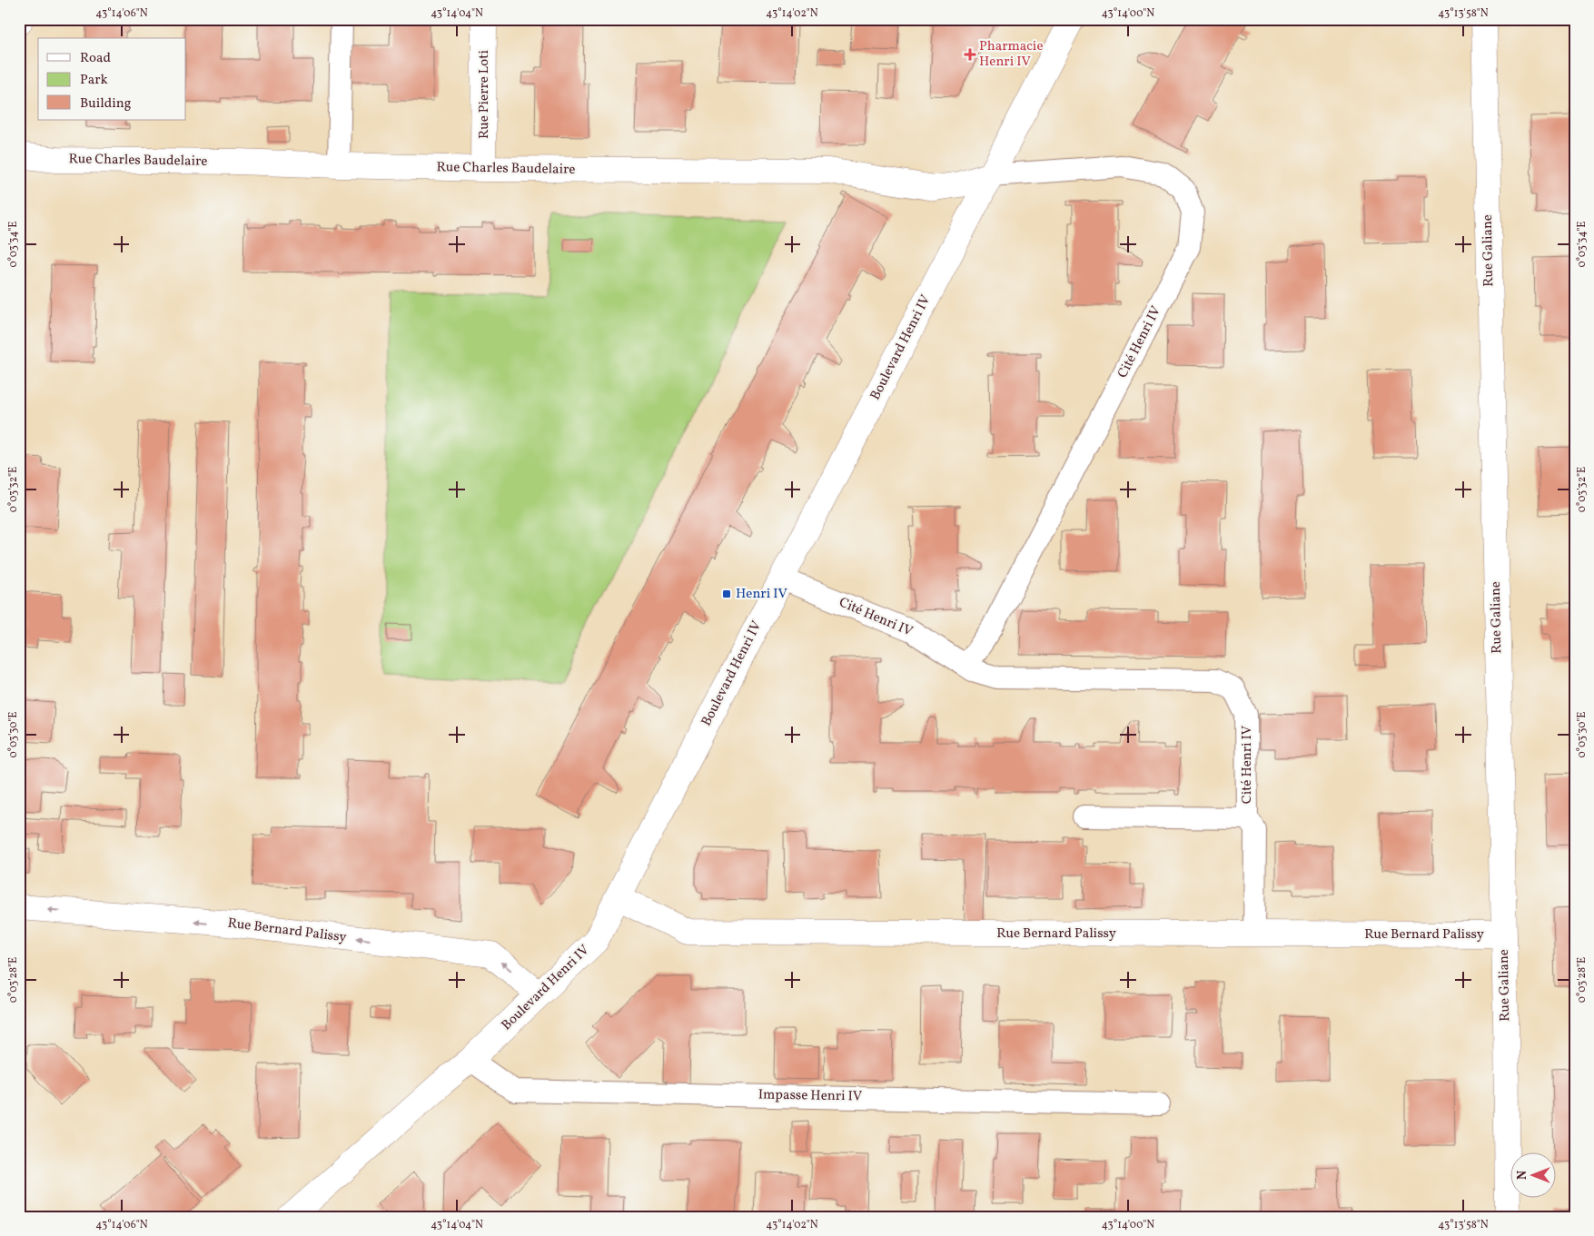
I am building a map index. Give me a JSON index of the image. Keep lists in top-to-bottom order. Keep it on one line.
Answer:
{"streets":{"street":["Rue Pierre Loti","Rue Charles Baudelaire","Rue Galiane","Boulevard Henri IV","Rue Bernard Palissy"],"lane":["Cité Henri IV","Impasse Henri IV"]},"crossings":[["Rue Pierre Loti","Rue Charles Baudelaire"],["Rue Charles Baudelaire","Cité Henri IV"],["Rue Charles Baudelaire","Boulevard Henri IV"],["Rue Galiane","Rue Bernard Palissy"],["Cité Henri IV","Boulevard Henri IV"],["Boulevard Henri IV","Rue Bernard Palissy"],["Boulevard Henri IV","Impasse Henri IV"]],"one_way":["Rue Bernard Palissy"],"places":{"health":["Pharmacie Henri IV"],"transit":["Henri IV"]},"legend":["Road","Park","Building"],"north":"left","coordinates":["43°14'06\"N","43°14'04\"N","43°14'02\"N","43°14'00\"N","43°13'58\"N","0°03'34\"E","0°03'32\"E","0°03'30\"E","0°03'28\"E"]}
